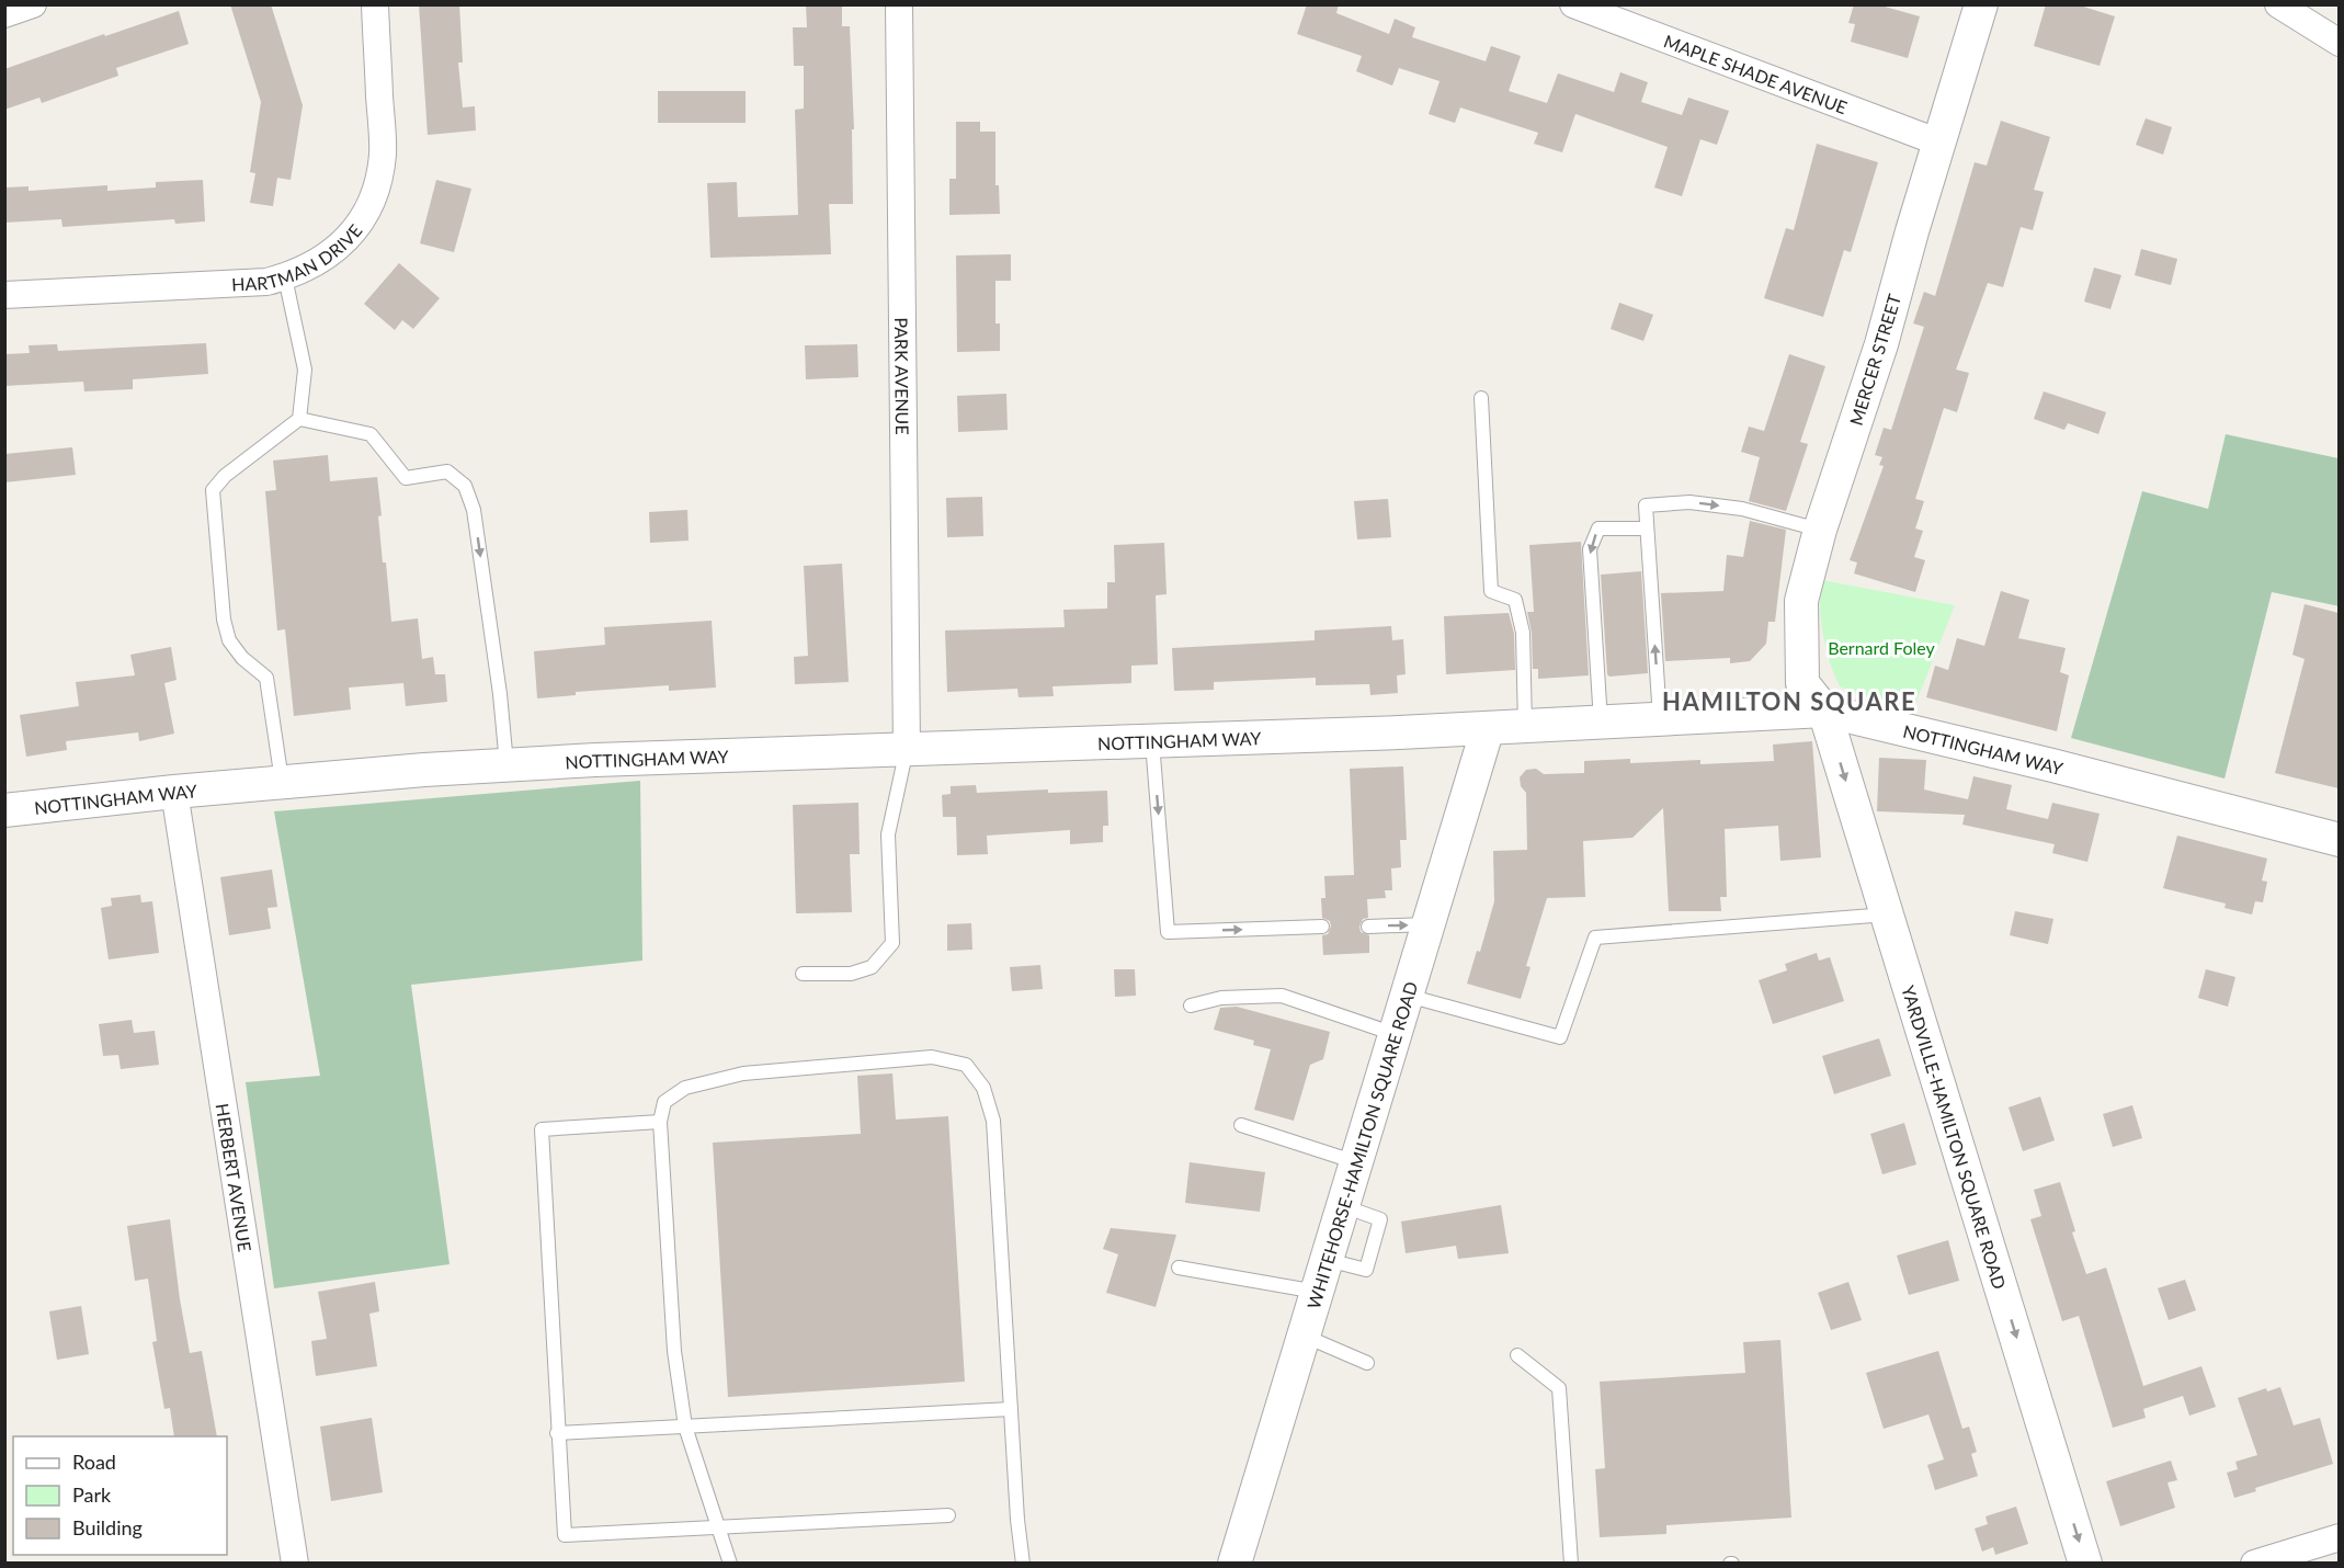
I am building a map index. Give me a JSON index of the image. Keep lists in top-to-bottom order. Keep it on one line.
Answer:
{"streets":{"street":["MAPLE SHADE AVENUE","HARTMAN DRIVE","MERCER STREET","PARK AVENUE","NOTTINGHAM WAY","YARDVILLE-HAMILTON SQUARE ROAD","WHITEHORSE-HAMILTON SQUARE ROAD","HERBERT AVENUE"]},"crossings":[["MAPLE SHADE AVENUE","MERCER STREET"],["MERCER STREET","NOTTINGHAM WAY"],["MERCER STREET","YARDVILLE-HAMILTON SQUARE ROAD"],["PARK AVENUE","NOTTINGHAM WAY"],["NOTTINGHAM WAY","YARDVILLE-HAMILTON SQUARE ROAD"],["NOTTINGHAM WAY","WHITEHORSE-HAMILTON SQUARE ROAD"],["NOTTINGHAM WAY","HERBERT AVENUE"]],"one_way":["YARDVILLE-HAMILTON SQUARE ROAD"],"districts":["HAMILTON SQUARE"],"parks":["Bernard Foley"],"legend":["Road","Park","Building"]}
